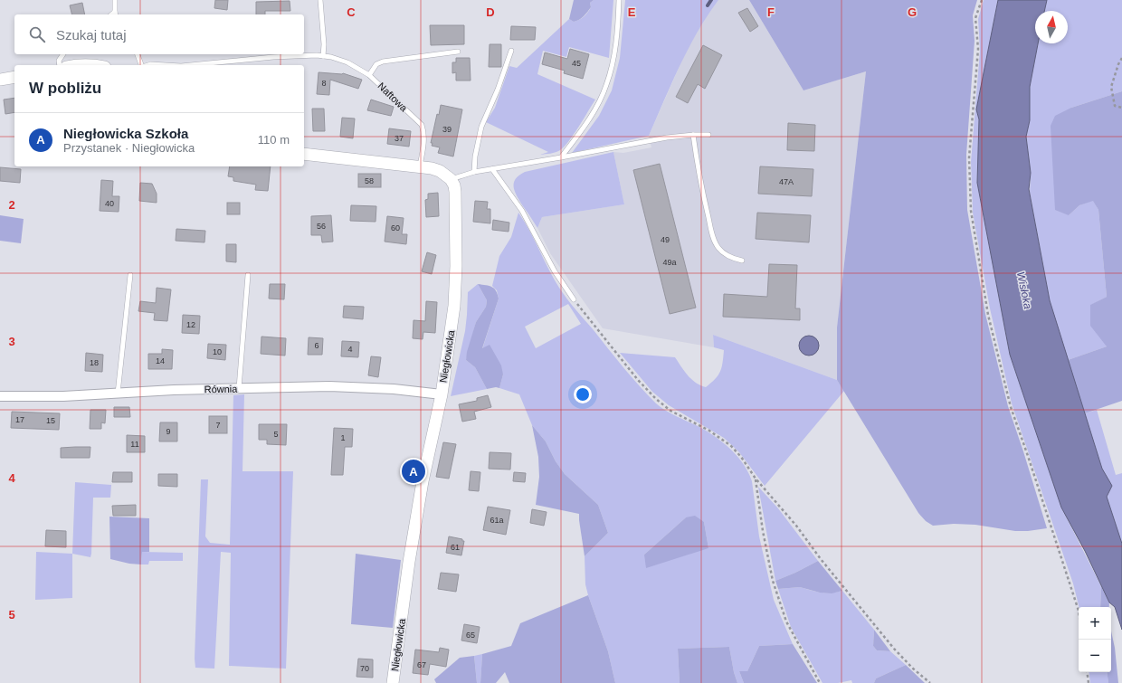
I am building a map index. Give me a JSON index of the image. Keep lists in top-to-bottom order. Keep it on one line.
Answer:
{"streets":{"street":["Niegłowicka","Równia"],"lane":["Naftowa"]},"crossings":[["Niegłowicka","Równia"]],"water":["Wisłoka"],"house_numbers":["45","8","39","37","58","47A","40","56","60","49","49a","12","6","4","10","14","18","17","15","7","9","5","1","11","61a","61","65","67","70"],"north":"top","page":{"search":"Szukaj tutaj","heading":"W pobliżu","list":[{"mark":"A","name":"Niegłowicka Szkoła","note":"Przystanek · Niegłowicka","value":"110 m"}],"pins":"A","map_buttons":["+","−"]},"grid":{"columns":["C","D","E","F","G"],"rows":["2","3","4","5"]}}
